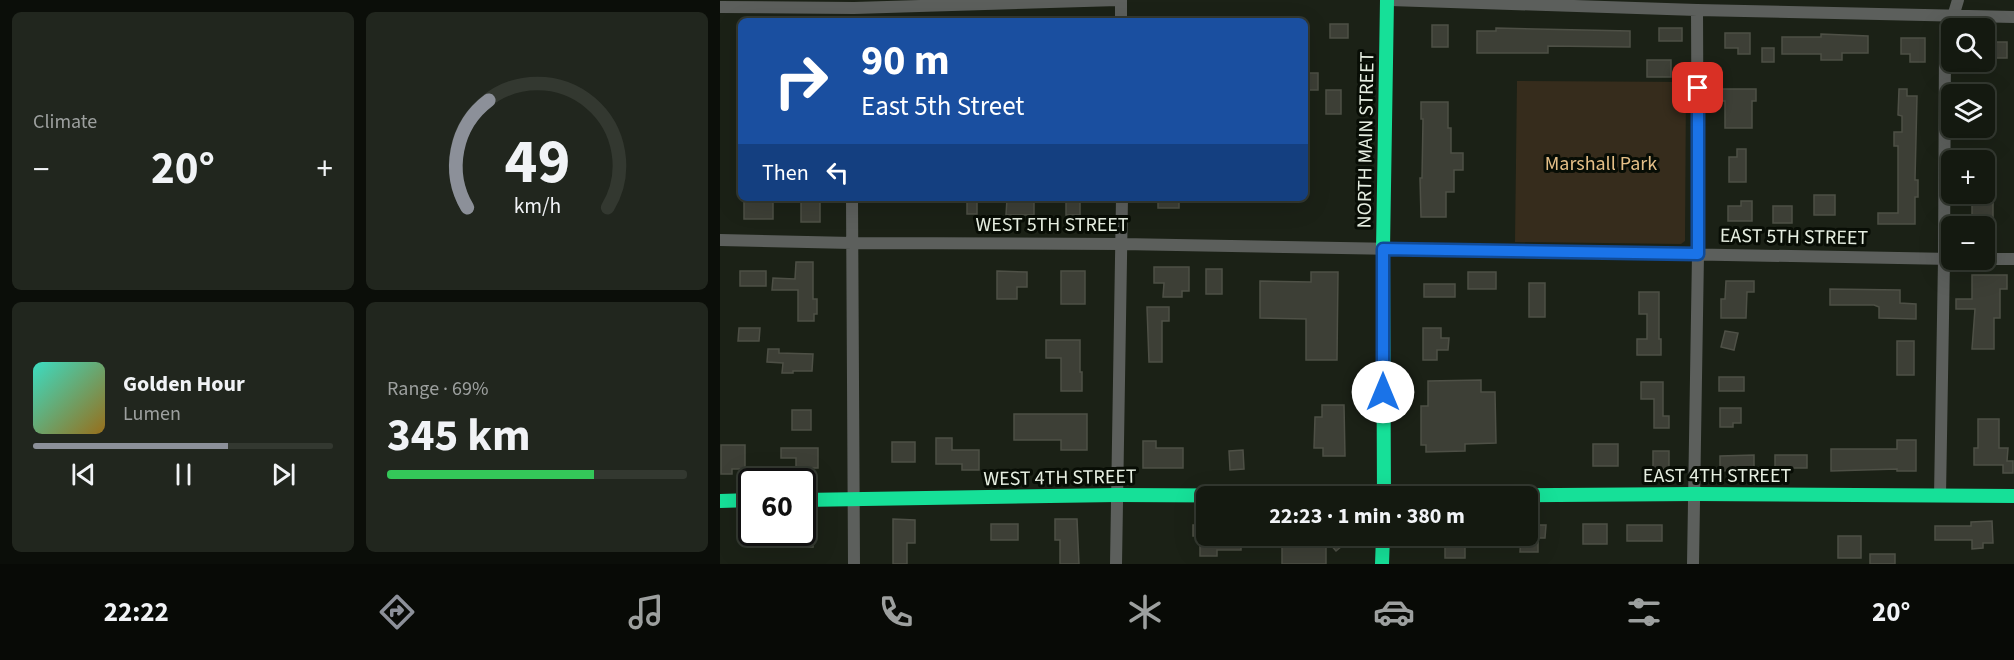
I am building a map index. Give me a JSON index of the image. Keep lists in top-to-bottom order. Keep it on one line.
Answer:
{"streets":{"main road":["NORTH MAIN STREET","EAST 4TH STREET","WEST 4TH STREET"],"street":["WEST 5TH STREET","EAST 5TH STREET"]},"crossings":[["NORTH MAIN STREET","WEST 5TH STREET"],["NORTH MAIN STREET","EAST 5TH STREET"],["WEST 5TH STREET","EAST 5TH STREET"]],"parks":["Marshall Park"],"page":{"tile":["Climate",["Range · 69%","345 km"]],"map_buttons":["+","−"],"turn":["90 m","East 5th Street"],"then":"Then","heat":["−","20°","+"],"song":["Golden Hour","Lumen"],"limit":"60","trip":"22:23 · 1 min · 380 m","tabs":["22:22","20°"],"gauge":["49","km/h"]}}
